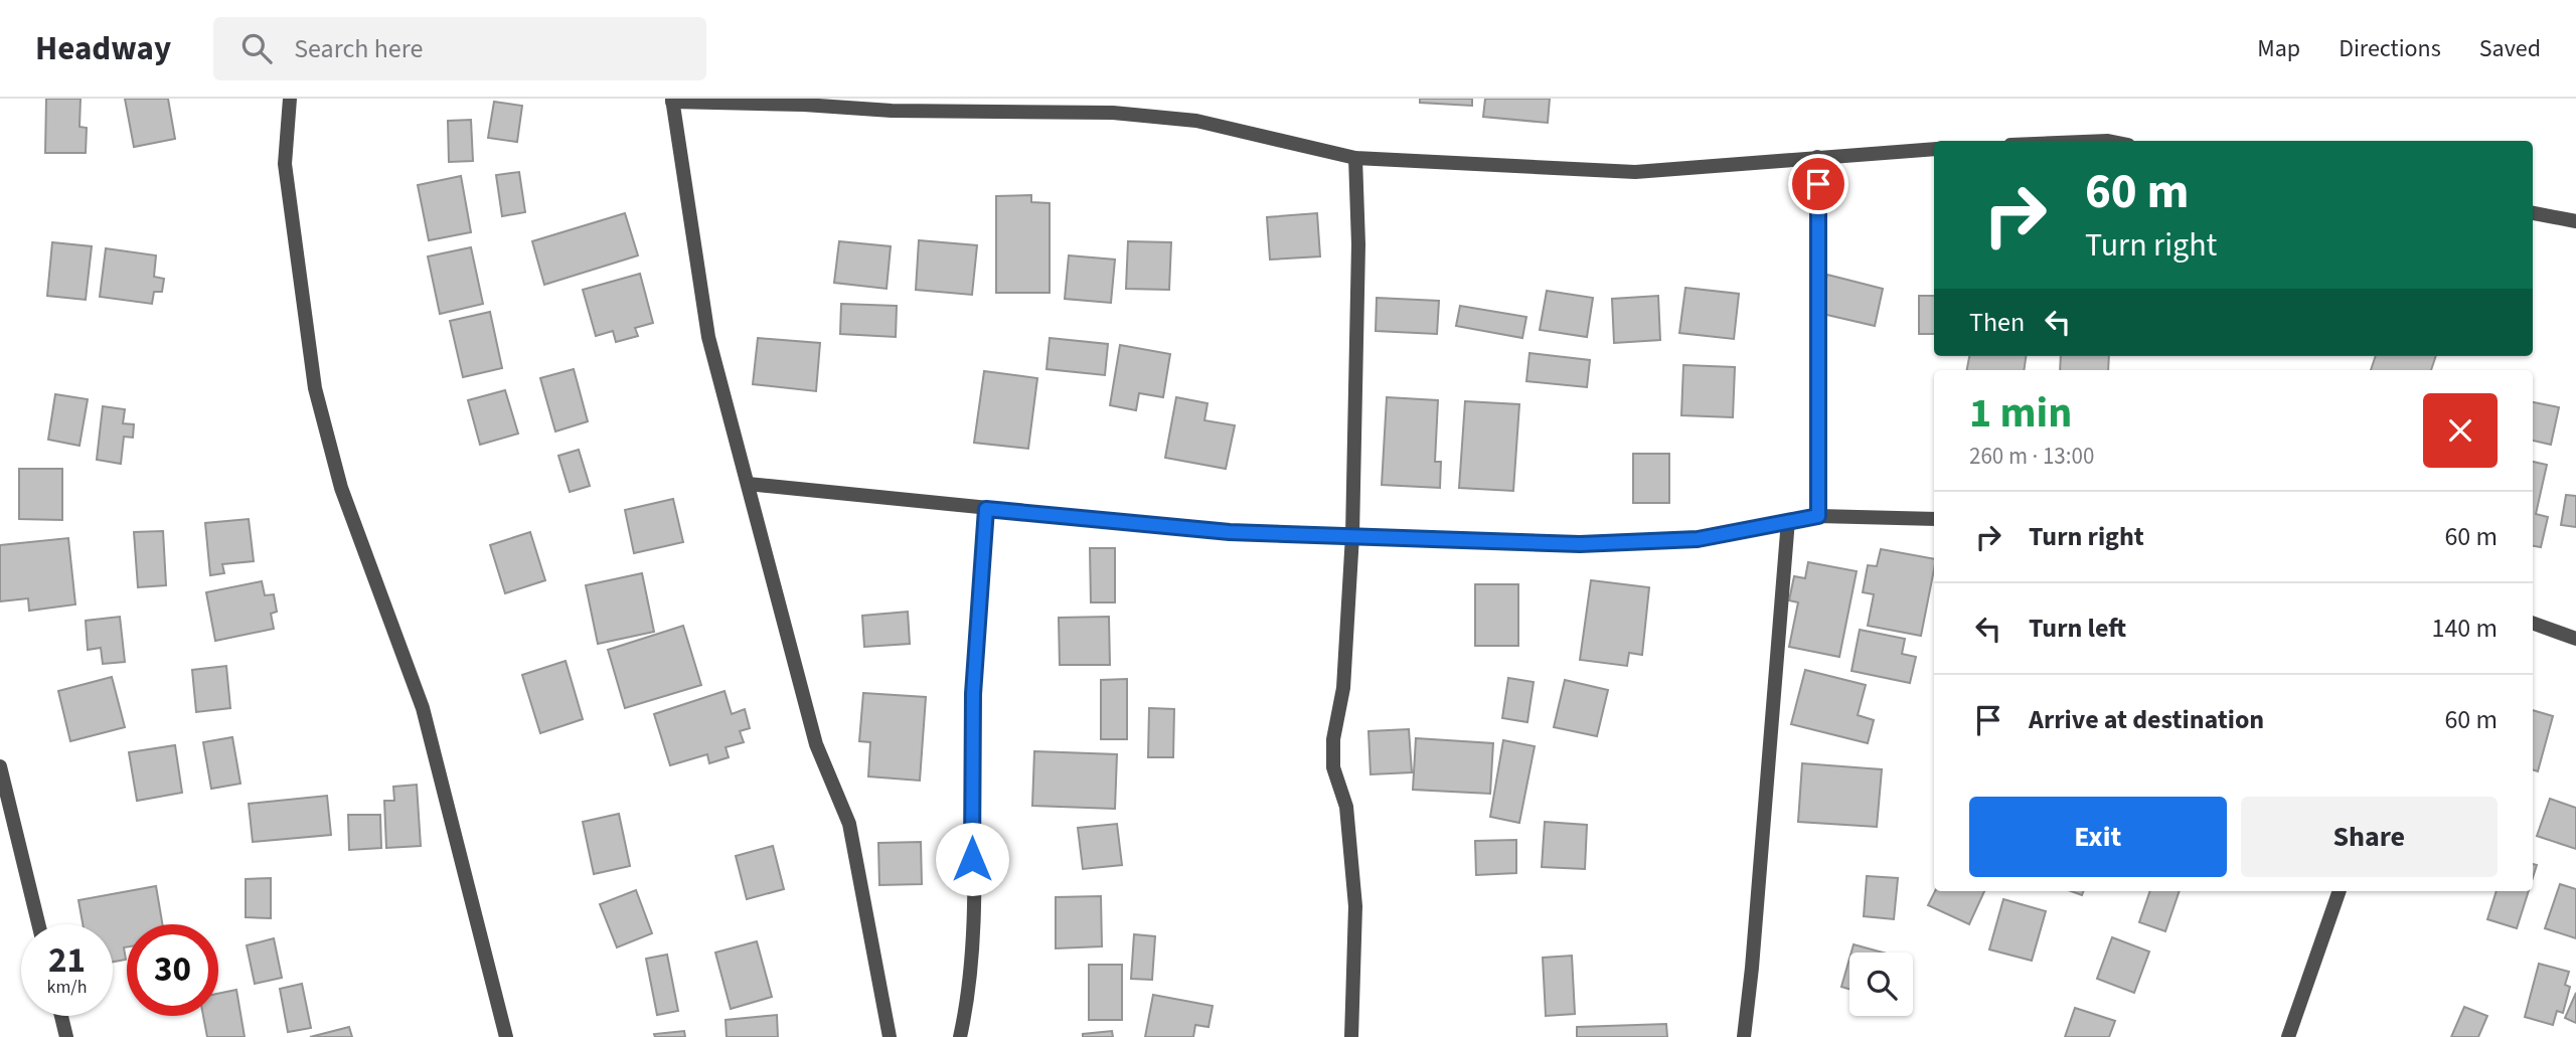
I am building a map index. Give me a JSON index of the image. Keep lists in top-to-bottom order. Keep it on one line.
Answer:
{"page":{"header":"Headway","search":"Search here","nav":["Map","Directions","Saved"],"turn":["60 m","Turn right"],"then":"Then","heading":["1 min","260 m · 13:00"],"list":[{"name":"Turn right","value":"60 m"},{"name":"Turn left","value":"140 m"},{"name":"Arrive at destination","value":"60 m"}],"buttons":["Exit","Share"],"speed":"21 km/h","limit":"30"}}
